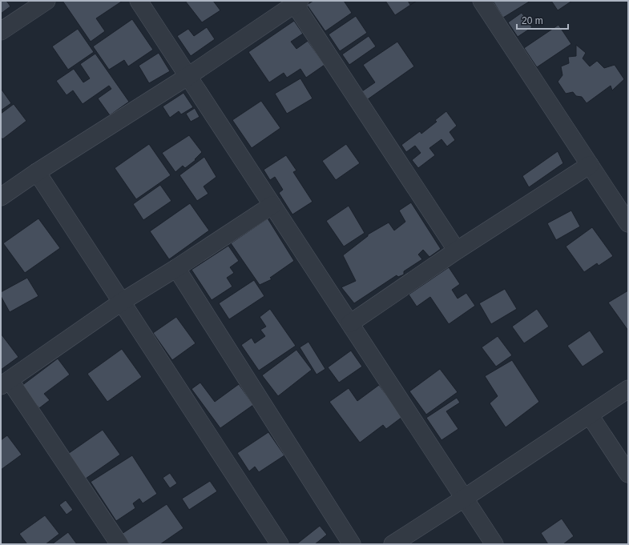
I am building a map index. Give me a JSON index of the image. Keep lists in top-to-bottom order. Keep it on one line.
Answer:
{"scale_bar":"20 m"}
